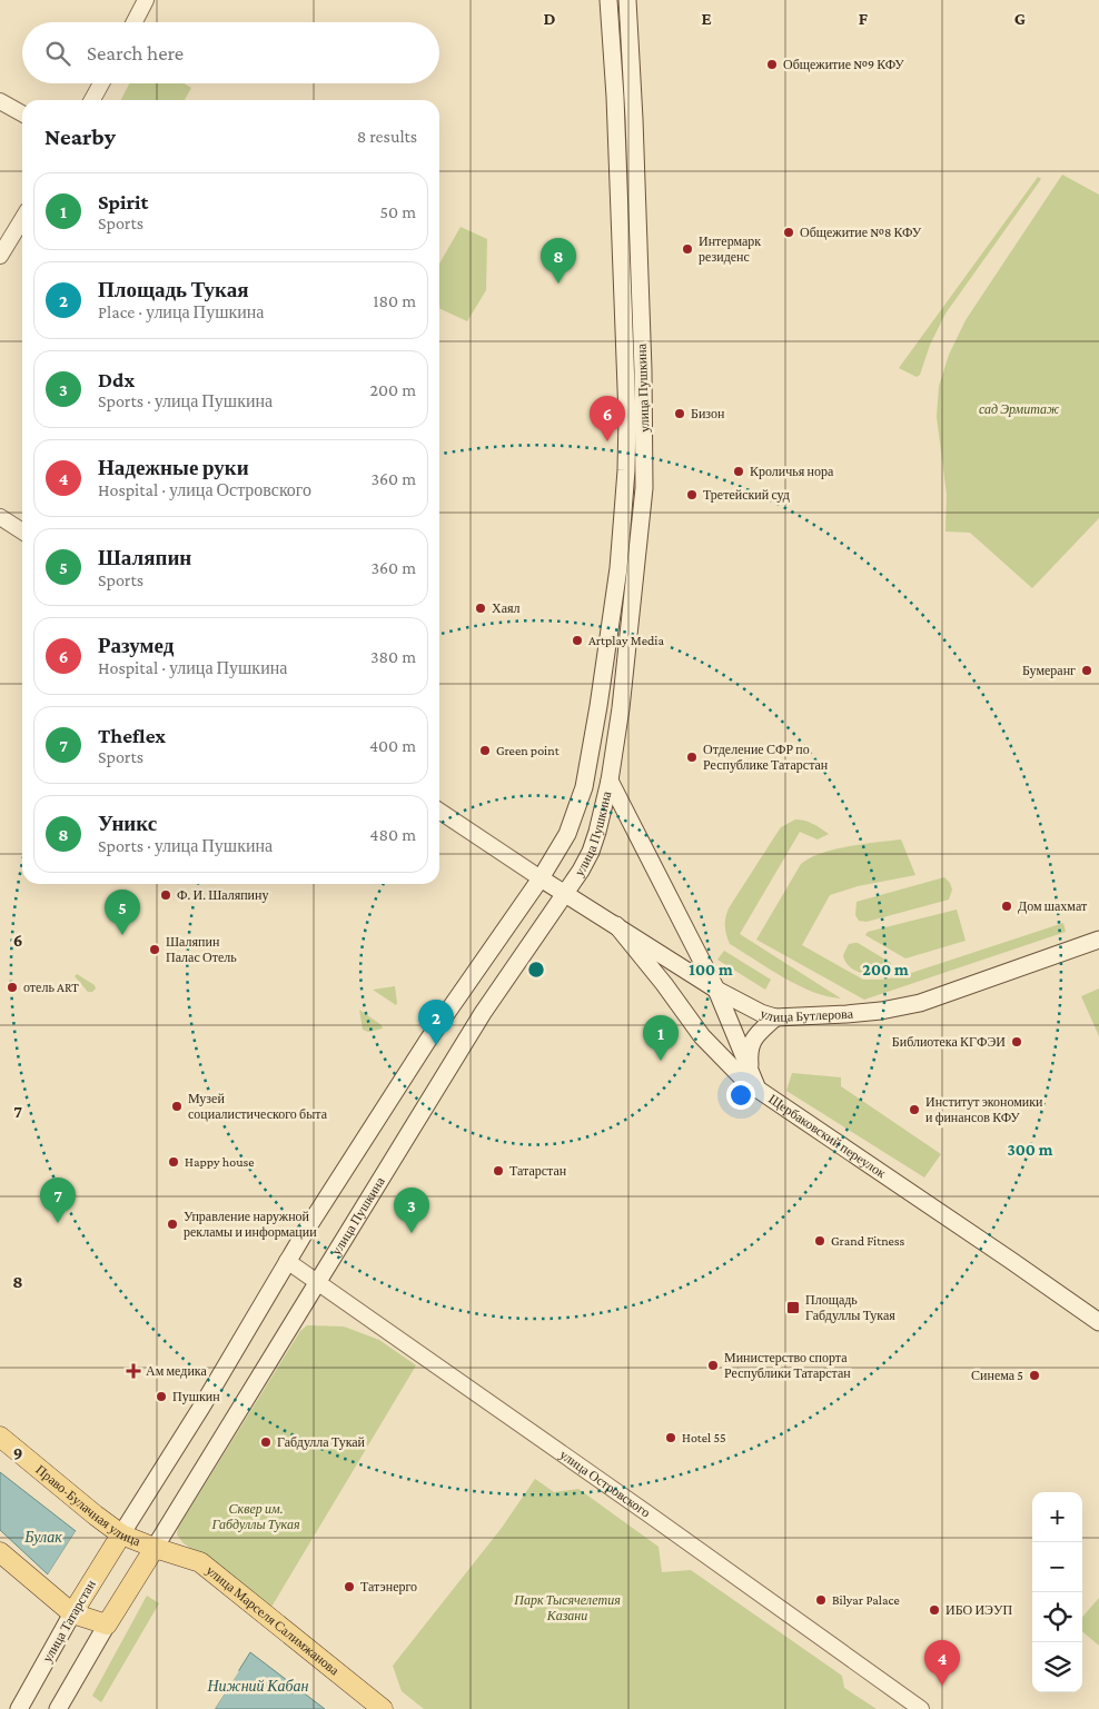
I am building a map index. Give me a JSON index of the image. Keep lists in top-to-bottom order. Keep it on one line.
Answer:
{"streets":{"main road":["улица Пушкина","улица Бутлерова","Щербаковский переулок","Право-Булачная улица","улица Марселя Салимжанова","улица Татарстан"],"street":["улица Островского"]},"crossings":[["улица Пушкина","улица Бутлерова"],["улица Пушкина","улица Островского"],["улица Пушкина","Право-Булачная улица"],["улица Пушкина","улица Марселя Салимжанова"],["улица Пушкина","улица Татарстан"],["улица Бутлерова","Щербаковский переулок"],["Право-Булачная улица","улица Марселя Салимжанова"],["Право-Булачная улица","улица Татарстан"]],"water":["Булак","Нижний Кабан"],"parks":["сад Эрмитаж","Сквер им. Габдуллы Тукая","Парк Тысячелетия Казани"],"places":{"other":["Общежитие №9 КФУ","Общежитие №8 КФУ","Интермарк резиденс","Бизон","Кроличья нора","Третейский суд","Хаял","Artplay Media","Бумеранг","Green point","Отделение СФР по Республике Татарстан","Ф. И. Шаляпину","Дом шахмат","Шаляпин Палас Отель","отель ART","Библиотека КГФЭИ","Музей социалистического быта","Институт экономики и финансов КФУ","Happy house","Татарстан","Управление наружной рекламы и информации","Grand Fitness","Министерство спорта Республики Татарстан","Синема 5","Пушкин","Hotel 55","Габдулла Тукай","Татэнерго","Bilyar Palace","ИБО ИЭУП"],"transit":["Площадь Габдуллы Тукая"],"health":["Ам медика"]},"page":{"search":"Search here","heading":["Nearby","8 results"],"list":[{"mark":"1","name":"Spirit","note":"Sports","value":"50 m"},{"mark":"2","name":"Площадь Тукая","note":"Place · улица Пушкина","value":"180 m"},{"mark":"3","name":"Ddx","note":"Sports · улица Пушкина","value":"200 m"},{"mark":"4","name":"Надежные руки","note":"Hospital · улица Островского","value":"360 m"},{"mark":"5","name":"Шаляпин","note":"Sports","value":"360 m"},{"mark":"6","name":"Разумед","note":"Hospital · улица Пушкина","value":"380 m"},{"mark":"7","name":"Theflex","note":"Sports","value":"400 m"},{"mark":"8","name":"Уникс","note":"Sports · улица Пушкина","value":"480 m"}],"pins":["8","6","5","2","1","7","3","4"],"map_buttons":["+","−"]},"grid":{"columns":["D","E","F","G"],"rows":["6","7","8","9"]},"rings":["100 m","200 m","300 m"]}
